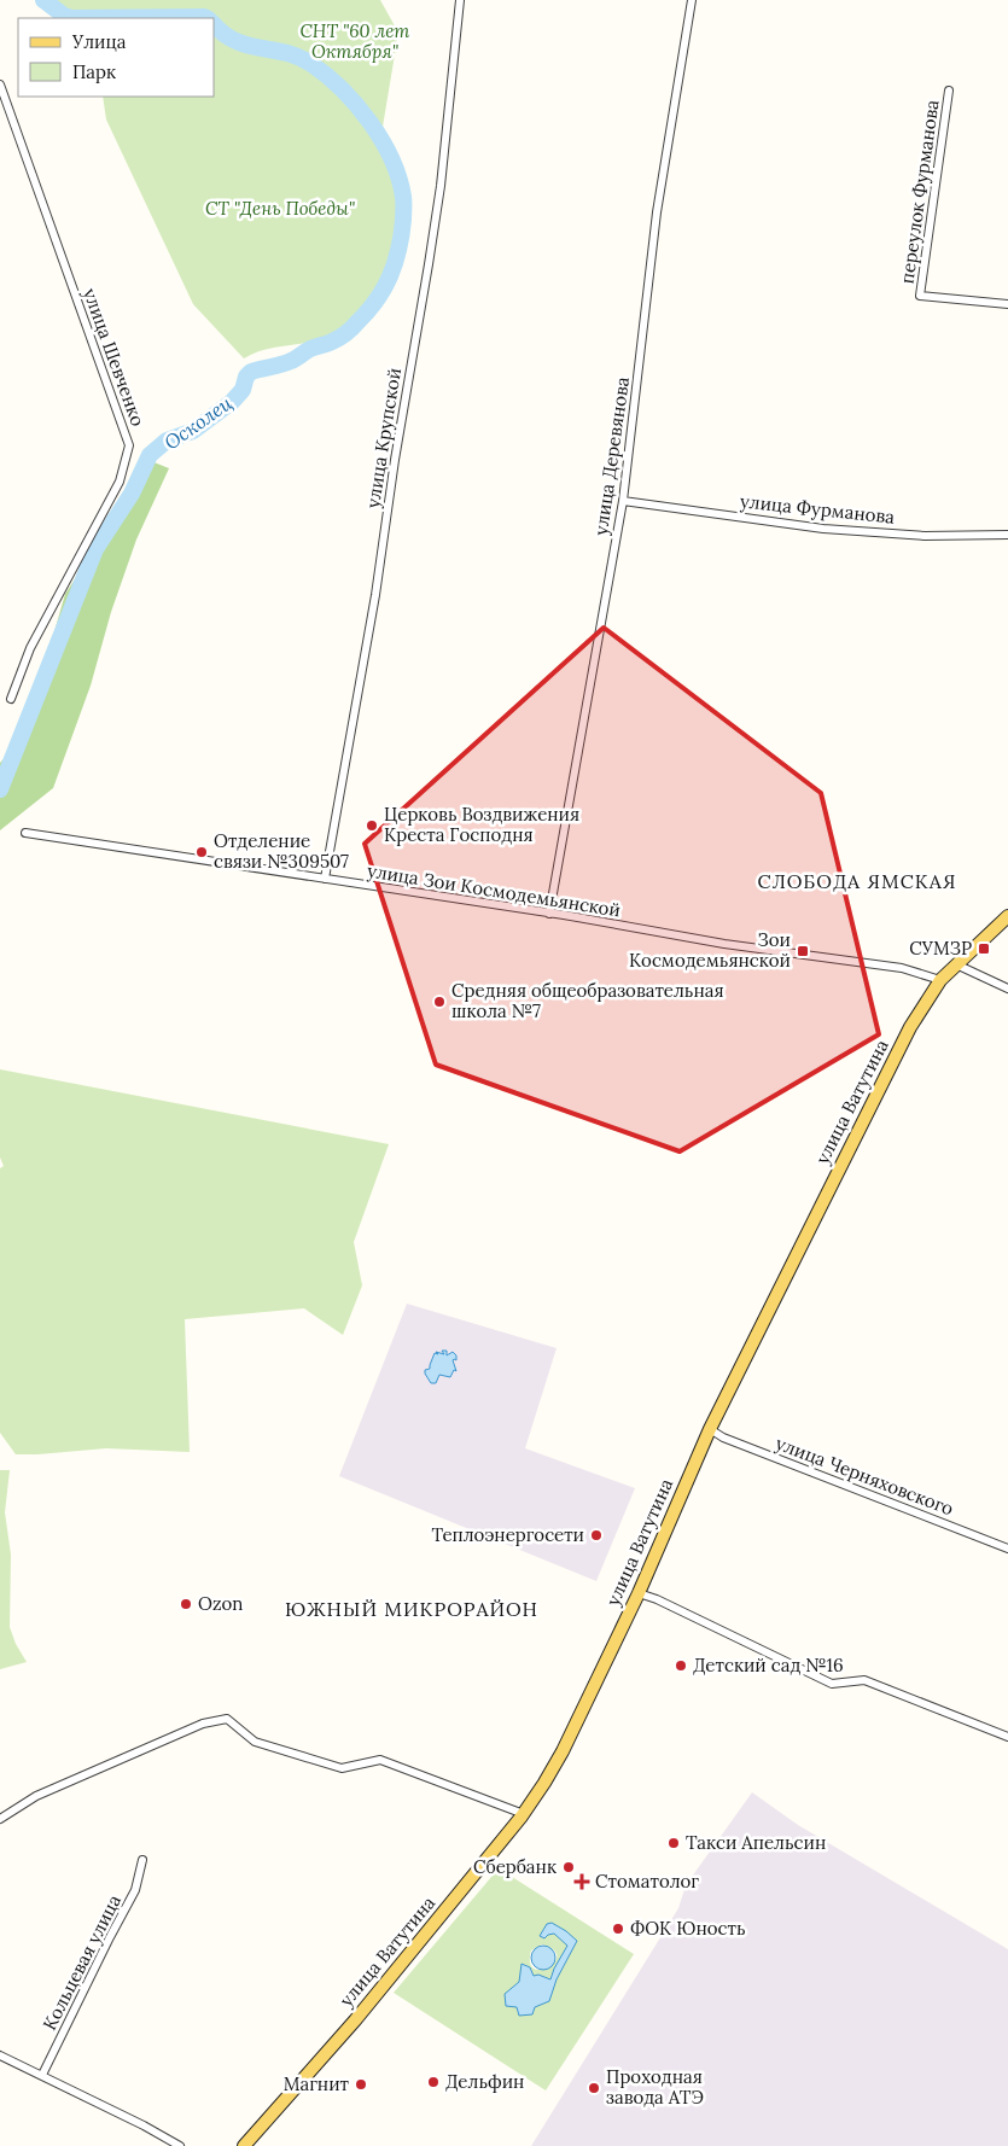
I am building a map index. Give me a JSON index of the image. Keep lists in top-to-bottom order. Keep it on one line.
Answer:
{"streets":{"main road":["улица Ватутина"],"street":["переулок Фурманова","улица Шевченко","улица Крупской","улица Деревянова","улица Фурманова","улица Зои Космодемьянской","улица Черняховского","Кольцевая улица"]},"crossings":[["улица Крупской","улица Зои Космодемьянской"],["улица Деревянова","улица Фурманова"],["улица Деревянова","улица Зои Космодемьянской"],["улица Зои Космодемьянской","улица Ватутина"],["улица Ватутина","улица Черняховского"]],"districts":["СЛОБОДА ЯМСКАЯ","ЮЖНЫЙ МИКРОРАЙОН"],"water":["Осколец"],"parks":["СНТ \"60 лет Октября\"","СТ \"День Победы\""],"places":{"other":["Церковь Воздвижения Креста Господня","Отделение связи №309507","Средняя общеобразовательная школа №7","Теплоэнергосети","Ozon","Детский сад №16","Такси Апельсин","Сбербанк","ФОК Юность","Дельфин","Магнит","Проходная завода АТЭ"],"transit":["СУМЗР","Зои Космодемьянской"],"health":["Стоматолог"]},"legend":["Улица","Парк"]}
